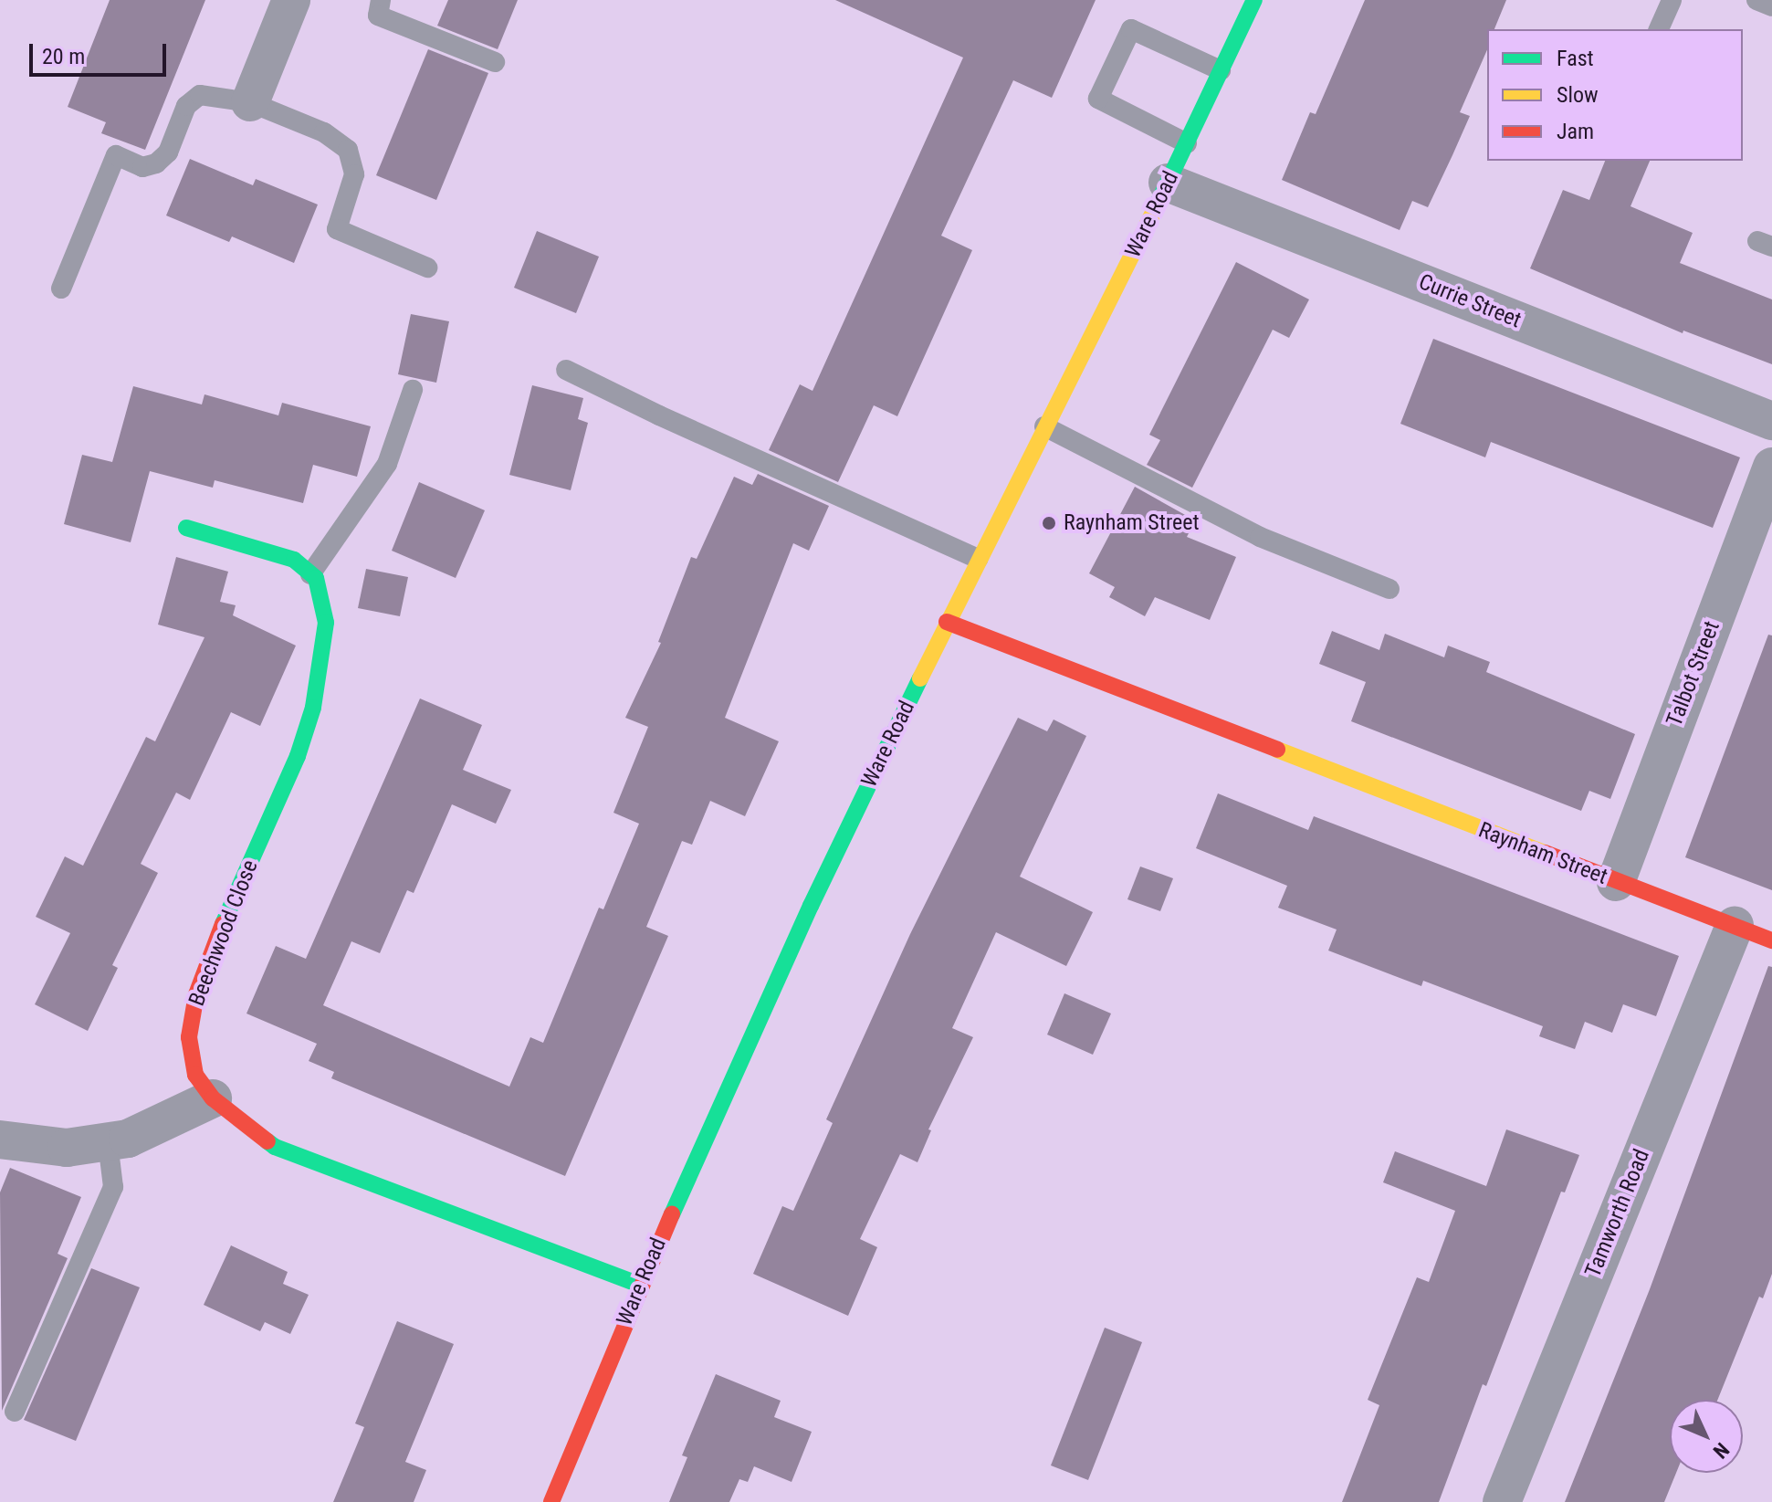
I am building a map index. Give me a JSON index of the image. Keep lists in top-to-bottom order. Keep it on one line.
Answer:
{"streets":{"street":["Ware Road","Currie Street","Talbot Street","Raynham Street","Beechwood Close","Tamworth Road"]},"crossings":[["Ware Road","Currie Street"],["Ware Road","Raynham Street"],["Ware Road","Beechwood Close"],["Talbot Street","Raynham Street"],["Raynham Street","Tamworth Road"]],"places":["Raynham Street"],"legend":["Fast","Slow","Jam"],"scale_bar":"20 m","north":"bottom right"}
